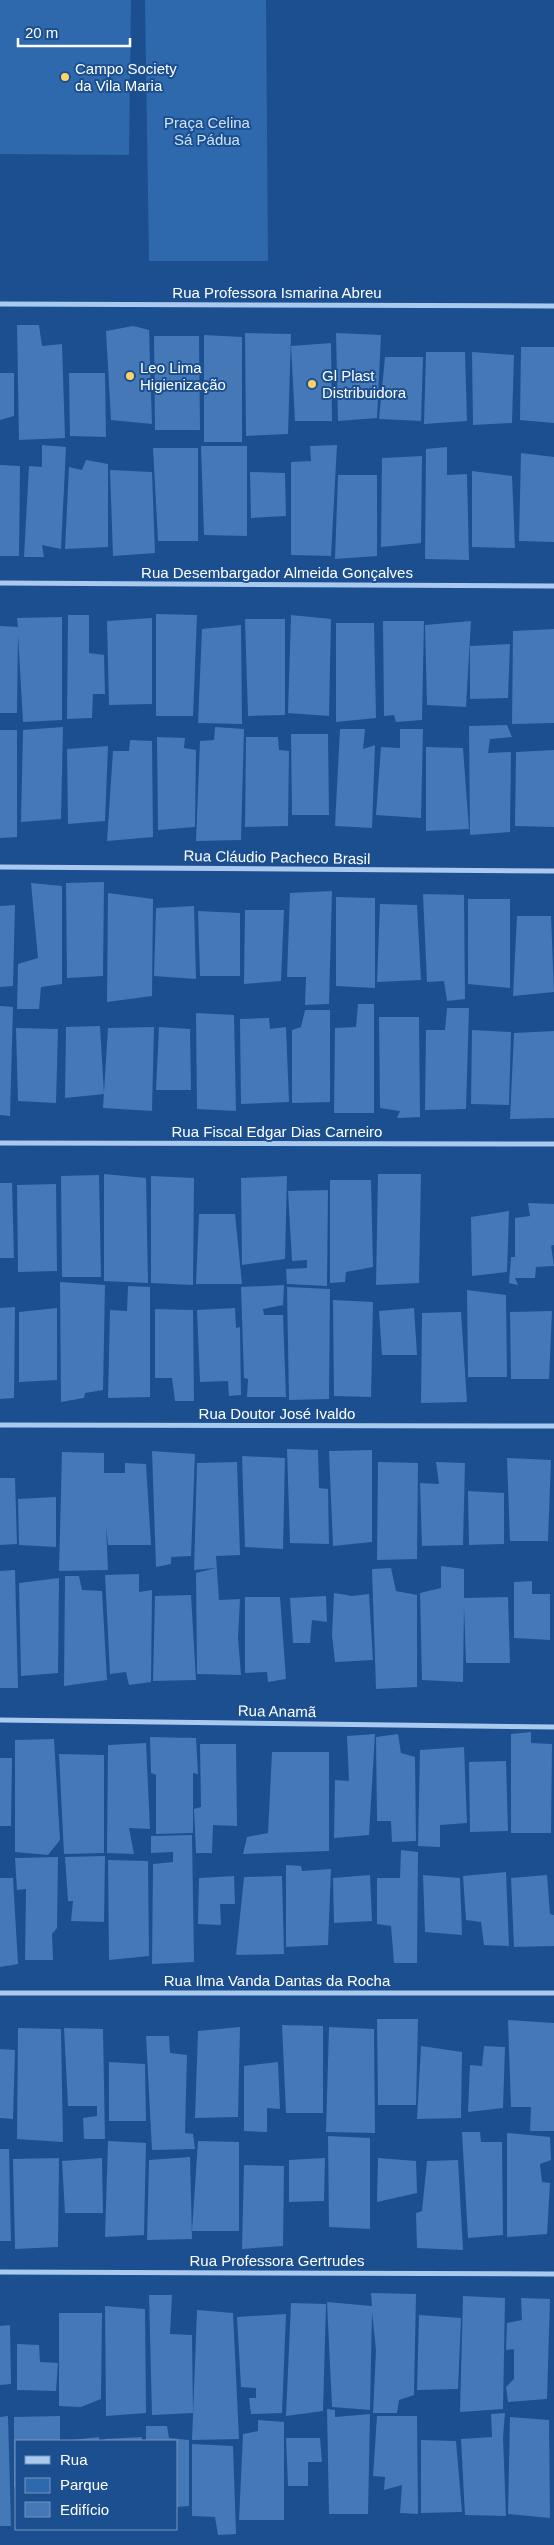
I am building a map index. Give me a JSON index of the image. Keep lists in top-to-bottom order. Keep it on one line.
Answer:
{"streets":{"street":["Rua Professora Ismarina Abreu","Rua Desembargador Almeida Gonçalves","Rua Cláudio Pacheco Brasil","Rua Fiscal Edgar Dias Carneiro","Rua Doutor José Ivaldo","Rua Anamã","Rua Ilma Vanda Dantas da Rocha","Rua Professora Gertrudes"]},"parks":["Praça Celina Sá Pádua"],"places":["Campo Society da Vila Maria","Leo Lima Higienização","Gl Plast Distribuidora"],"legend":["Rua","Parque","Edifício"],"scale_bar":"20 m"}
